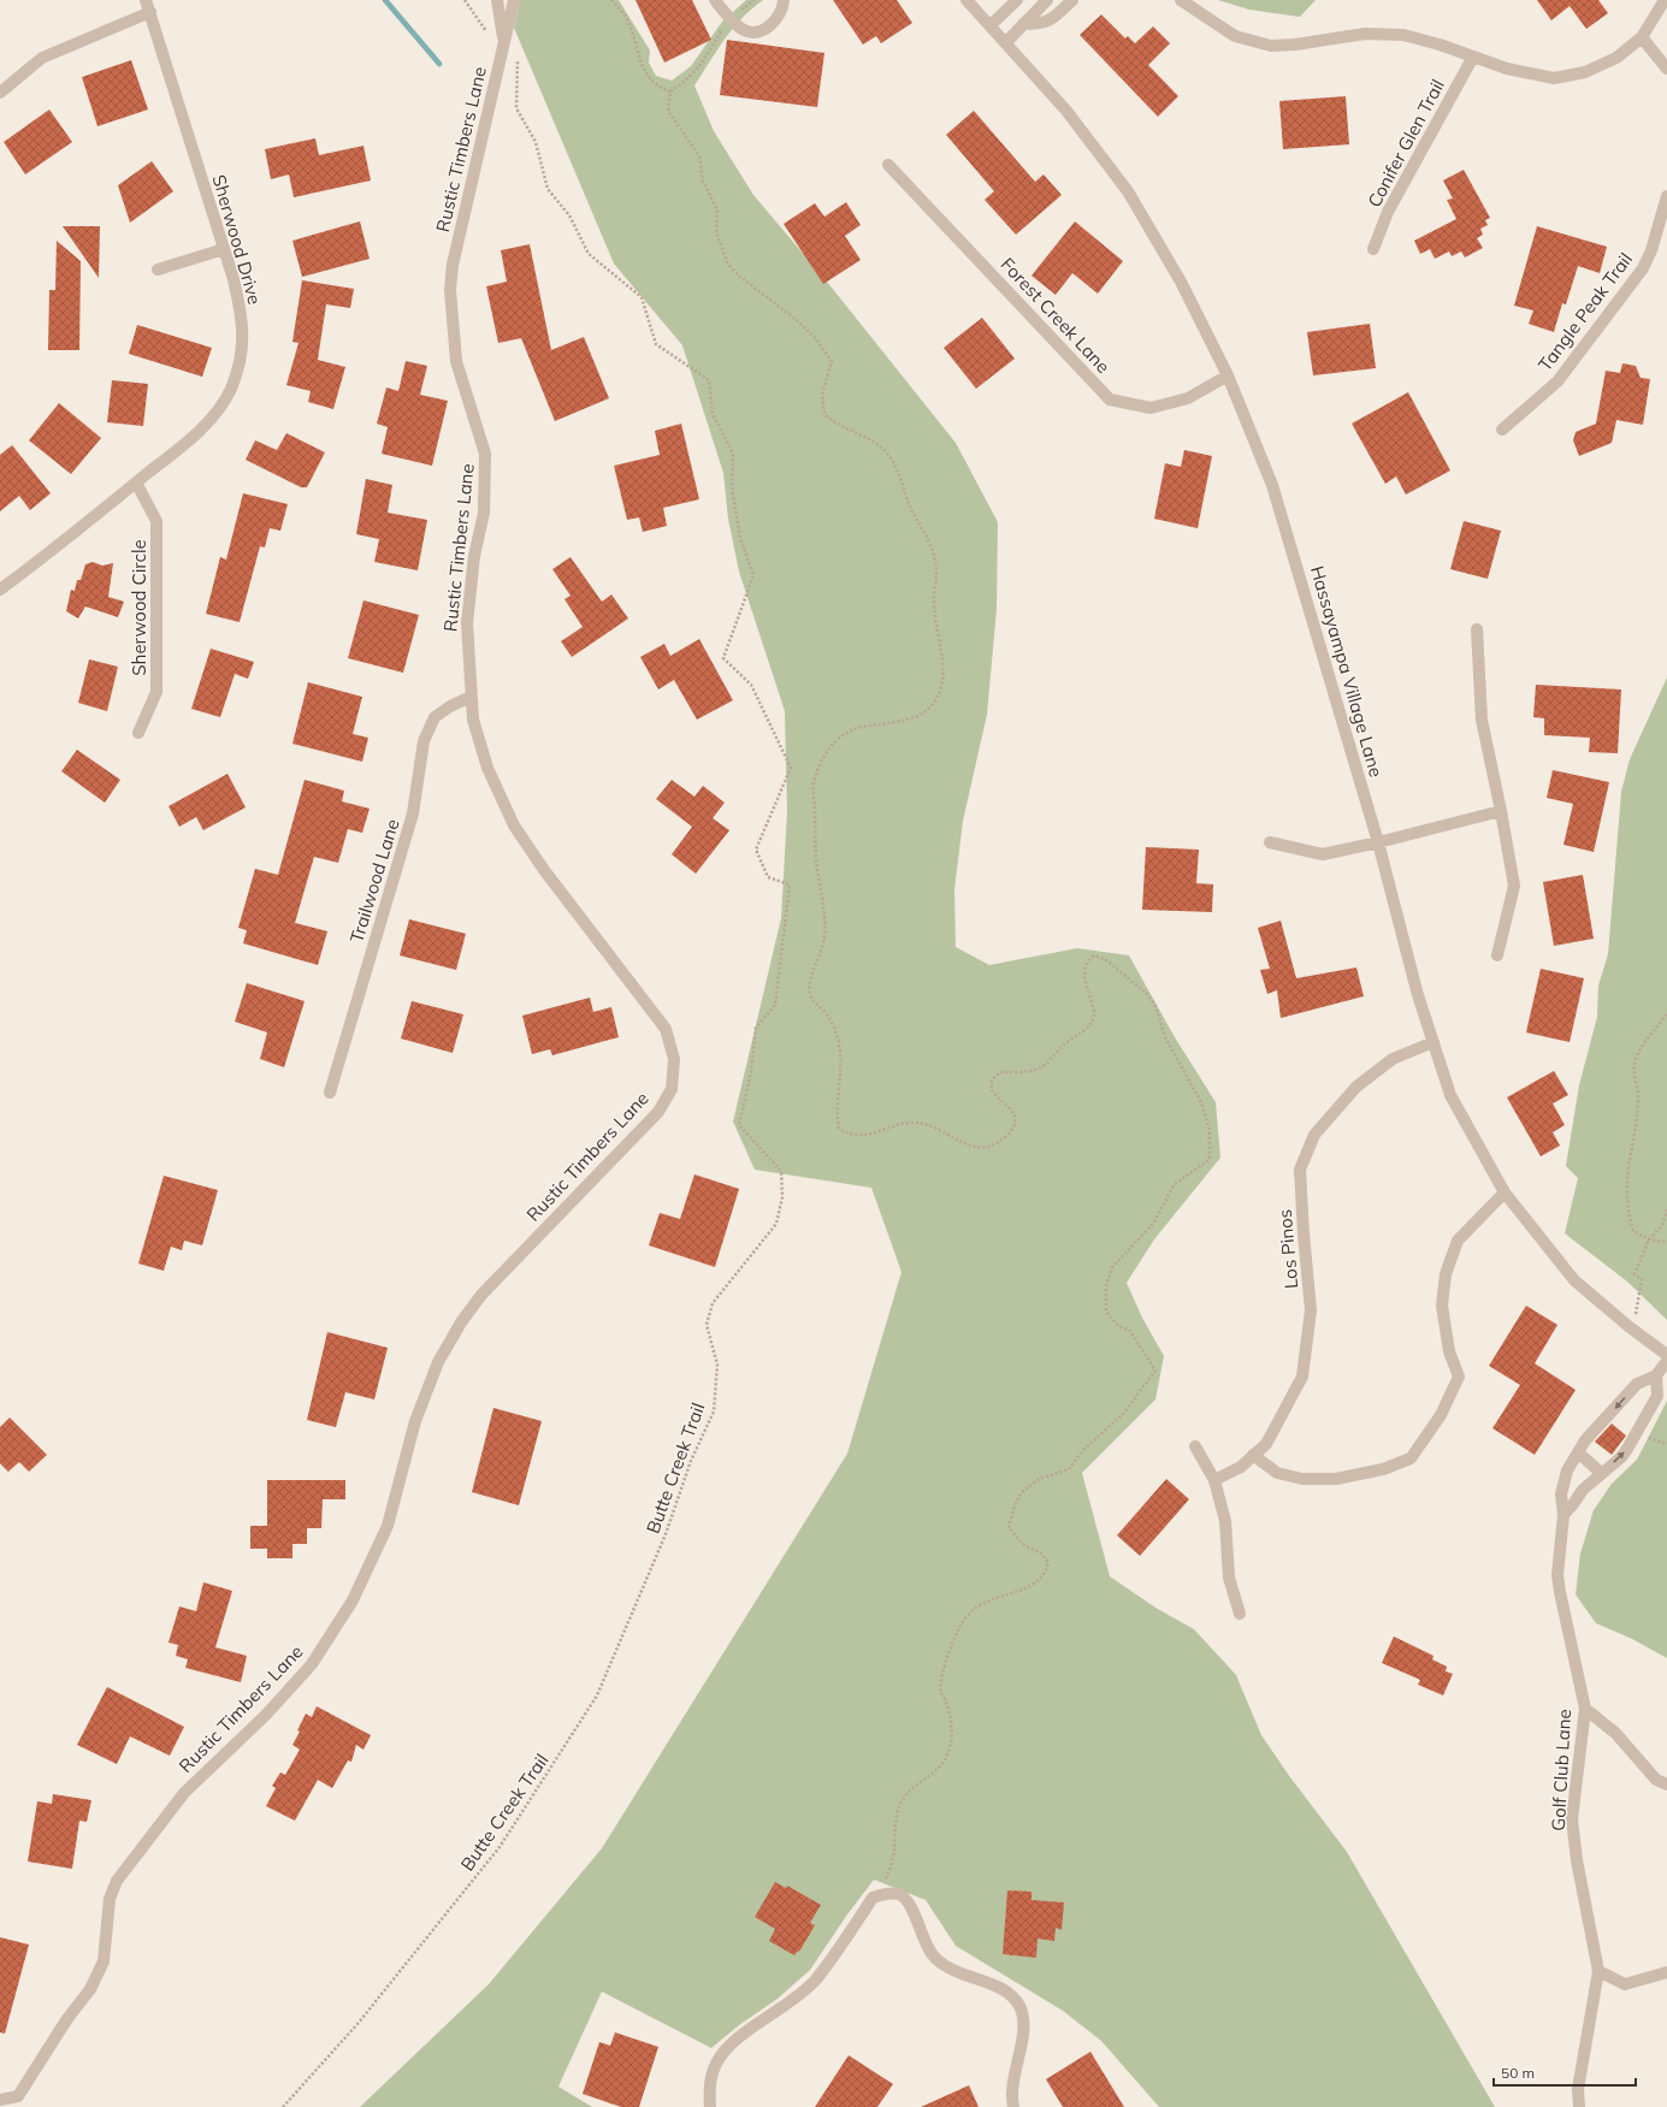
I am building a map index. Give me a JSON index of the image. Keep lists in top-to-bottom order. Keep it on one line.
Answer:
{"streets":{"street":["Conifer Glen Trail","Rustic Timbers Lane","Sherwood Drive","Tangle Peak Trail","Forest Creek Lane","Sherwood Circle","Hassayampa Village Lane","Trailwood Lane","Los Pinos","Golf Club Lane"],"path":["Butte Creek Trail"]},"crossings":[["Rustic Timbers Lane","Trailwood Lane"],["Rustic Timbers Lane","Butte Creek Trail"],["Sherwood Drive","Sherwood Circle"],["Forest Creek Lane","Hassayampa Village Lane"],["Hassayampa Village Lane","Los Pinos"]],"scale_bar":"50 m"}
